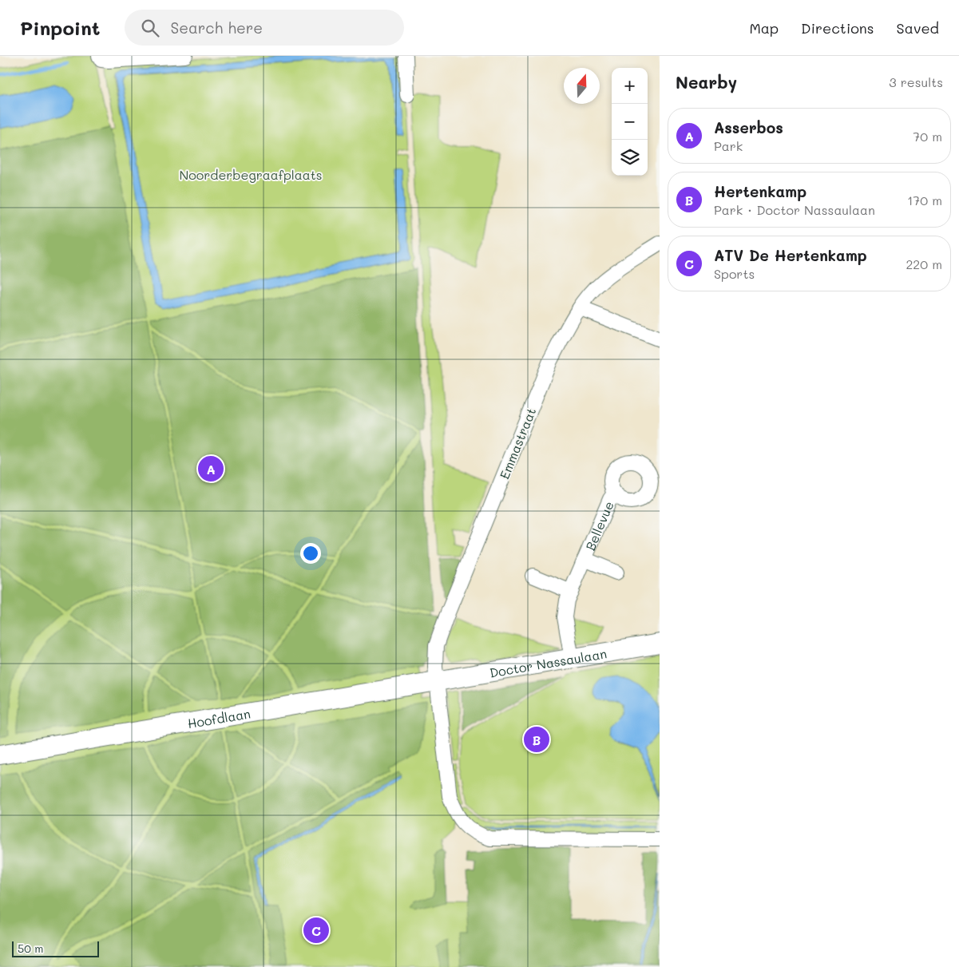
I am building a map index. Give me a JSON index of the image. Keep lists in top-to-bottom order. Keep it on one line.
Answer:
{"streets":{"street":["Emmastraat","Bellevue","Doctor Nassaulaan","Hoofdlaan"]},"crossings":[["Emmastraat","Doctor Nassaulaan"],["Emmastraat","Hoofdlaan"],["Bellevue","Doctor Nassaulaan"],["Doctor Nassaulaan","Hoofdlaan"]],"parks":["Noorderbegraafplaats"],"scale_bar":"50 m","north":"top","page":{"header":"Pinpoint","search":"Search here","nav":["Map","Directions","Saved"],"heading":["Nearby","3 results"],"map_buttons":["+","−"],"list":[{"mark":"A","name":"Asserbos","note":"Park","value":"70 m"},{"mark":"B","name":"Hertenkamp","note":"Park · Doctor Nassaulaan","value":"170 m"},{"mark":"C","name":"ATV De Hertenkamp","note":"Sports","value":"220 m"}],"pins":["A","B","C"],"scale":"50 m"}}
